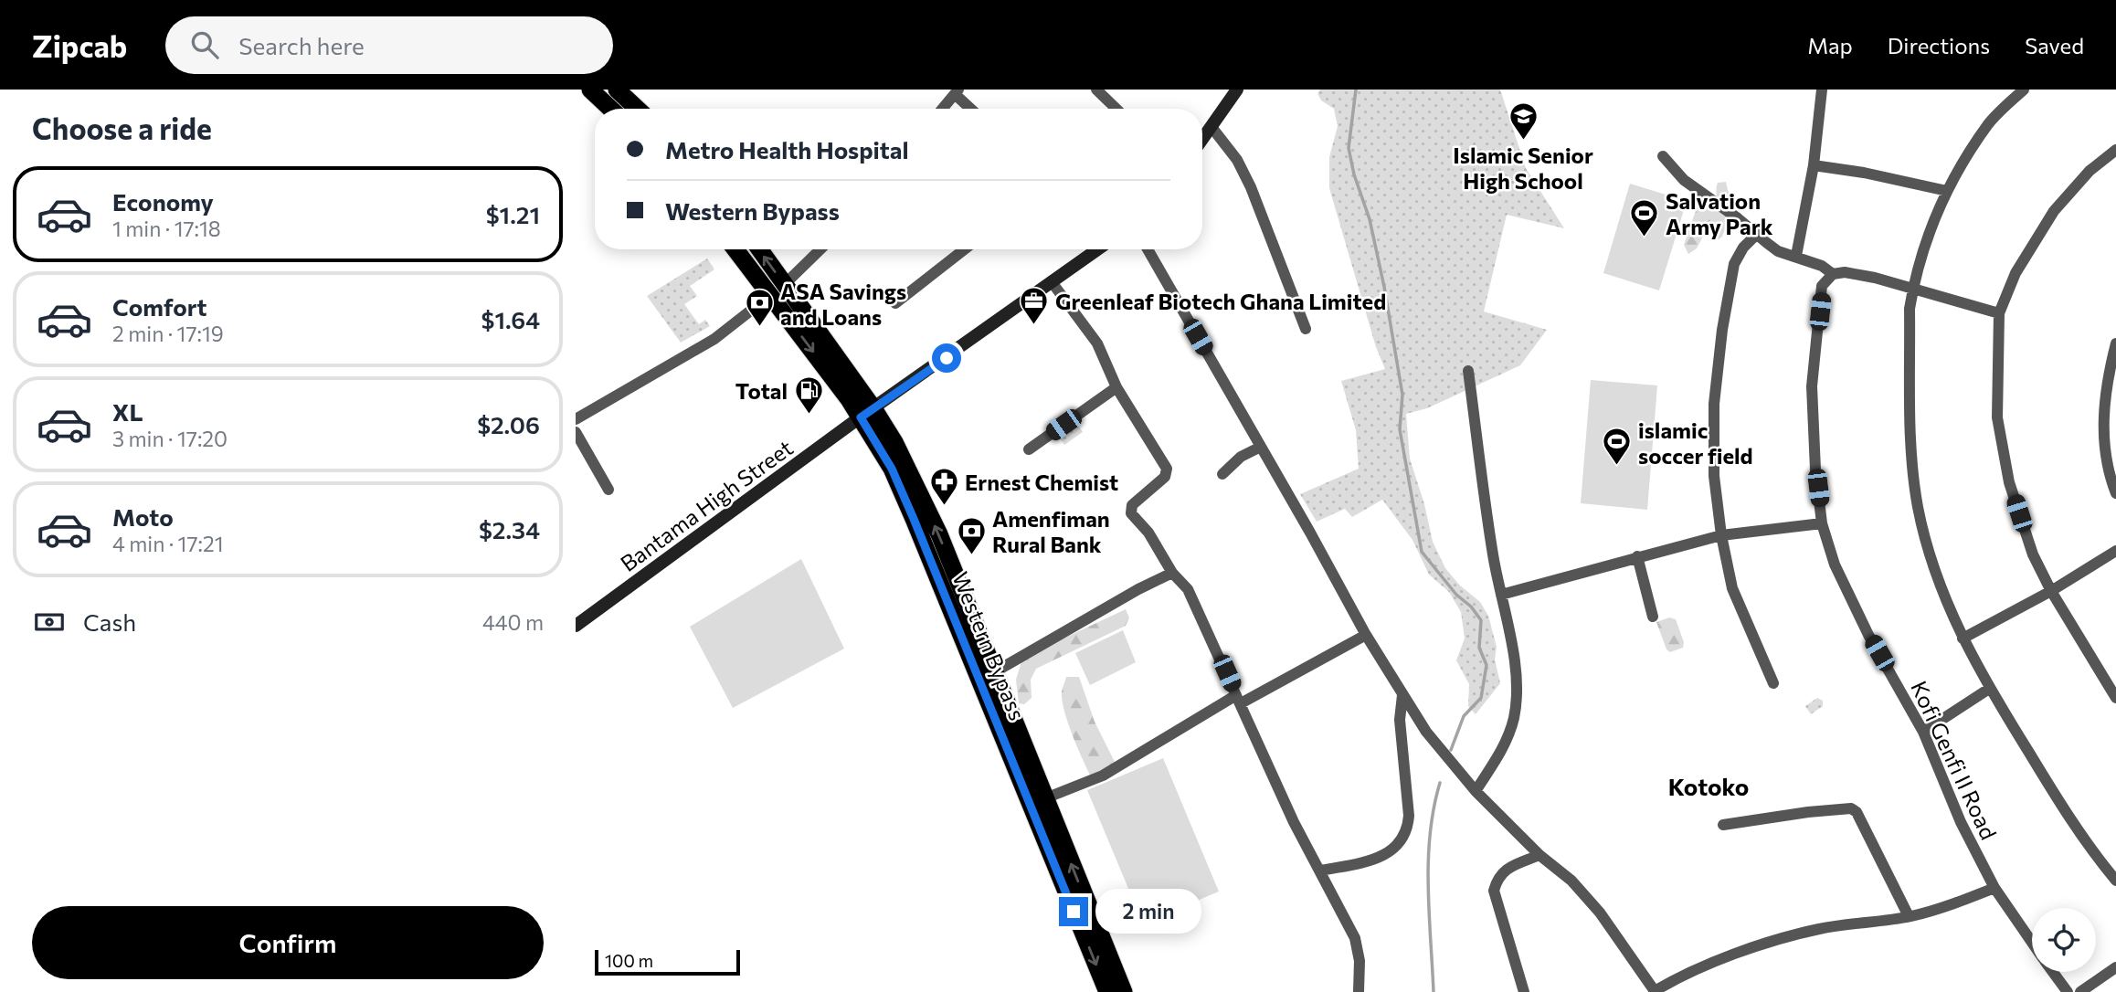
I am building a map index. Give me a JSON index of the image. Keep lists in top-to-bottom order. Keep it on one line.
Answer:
{"streets":{"highway":["Western Bypass"],"main road":["Bantama High Street"],"street":["Kofi Genfi II Road"]},"crossings":[["Bantama High Street","Western Bypass"]],"districts":["Kotoko"],"places":{"school or university":["Islamic Senior High School"],"sports":["Salvation Army Park","islamic soccer field"],"office":["Greenleaf Biotech Ghana Limited"],"bank":["ASA Savings and Loans","Amenfiman Rural Bank"],"fuel station":["Total"],"pharmacy":["Ernest Chemist"]},"scale_bar":"100 m","page":{"header":"Zipcab","search":"Search here","nav":["Map","Directions","Saved"],"heading":"Choose a ride","banner":["Metro Health Hospital","Western Bypass"],"list":[{"name":"Economy","note":"1 min · 17:18","value":"$1.21"},{"name":"Comfort","note":"2 min · 17:19","value":"$1.64"},{"name":"XL","note":"3 min · 17:20","value":"$2.06"},{"name":"Moto","note":"4 min · 17:21","value":"$2.34"}],"pay":["Cash","440 m"],"bubble":"2 min","buttons":"Confirm","scale":"100 m"}}
